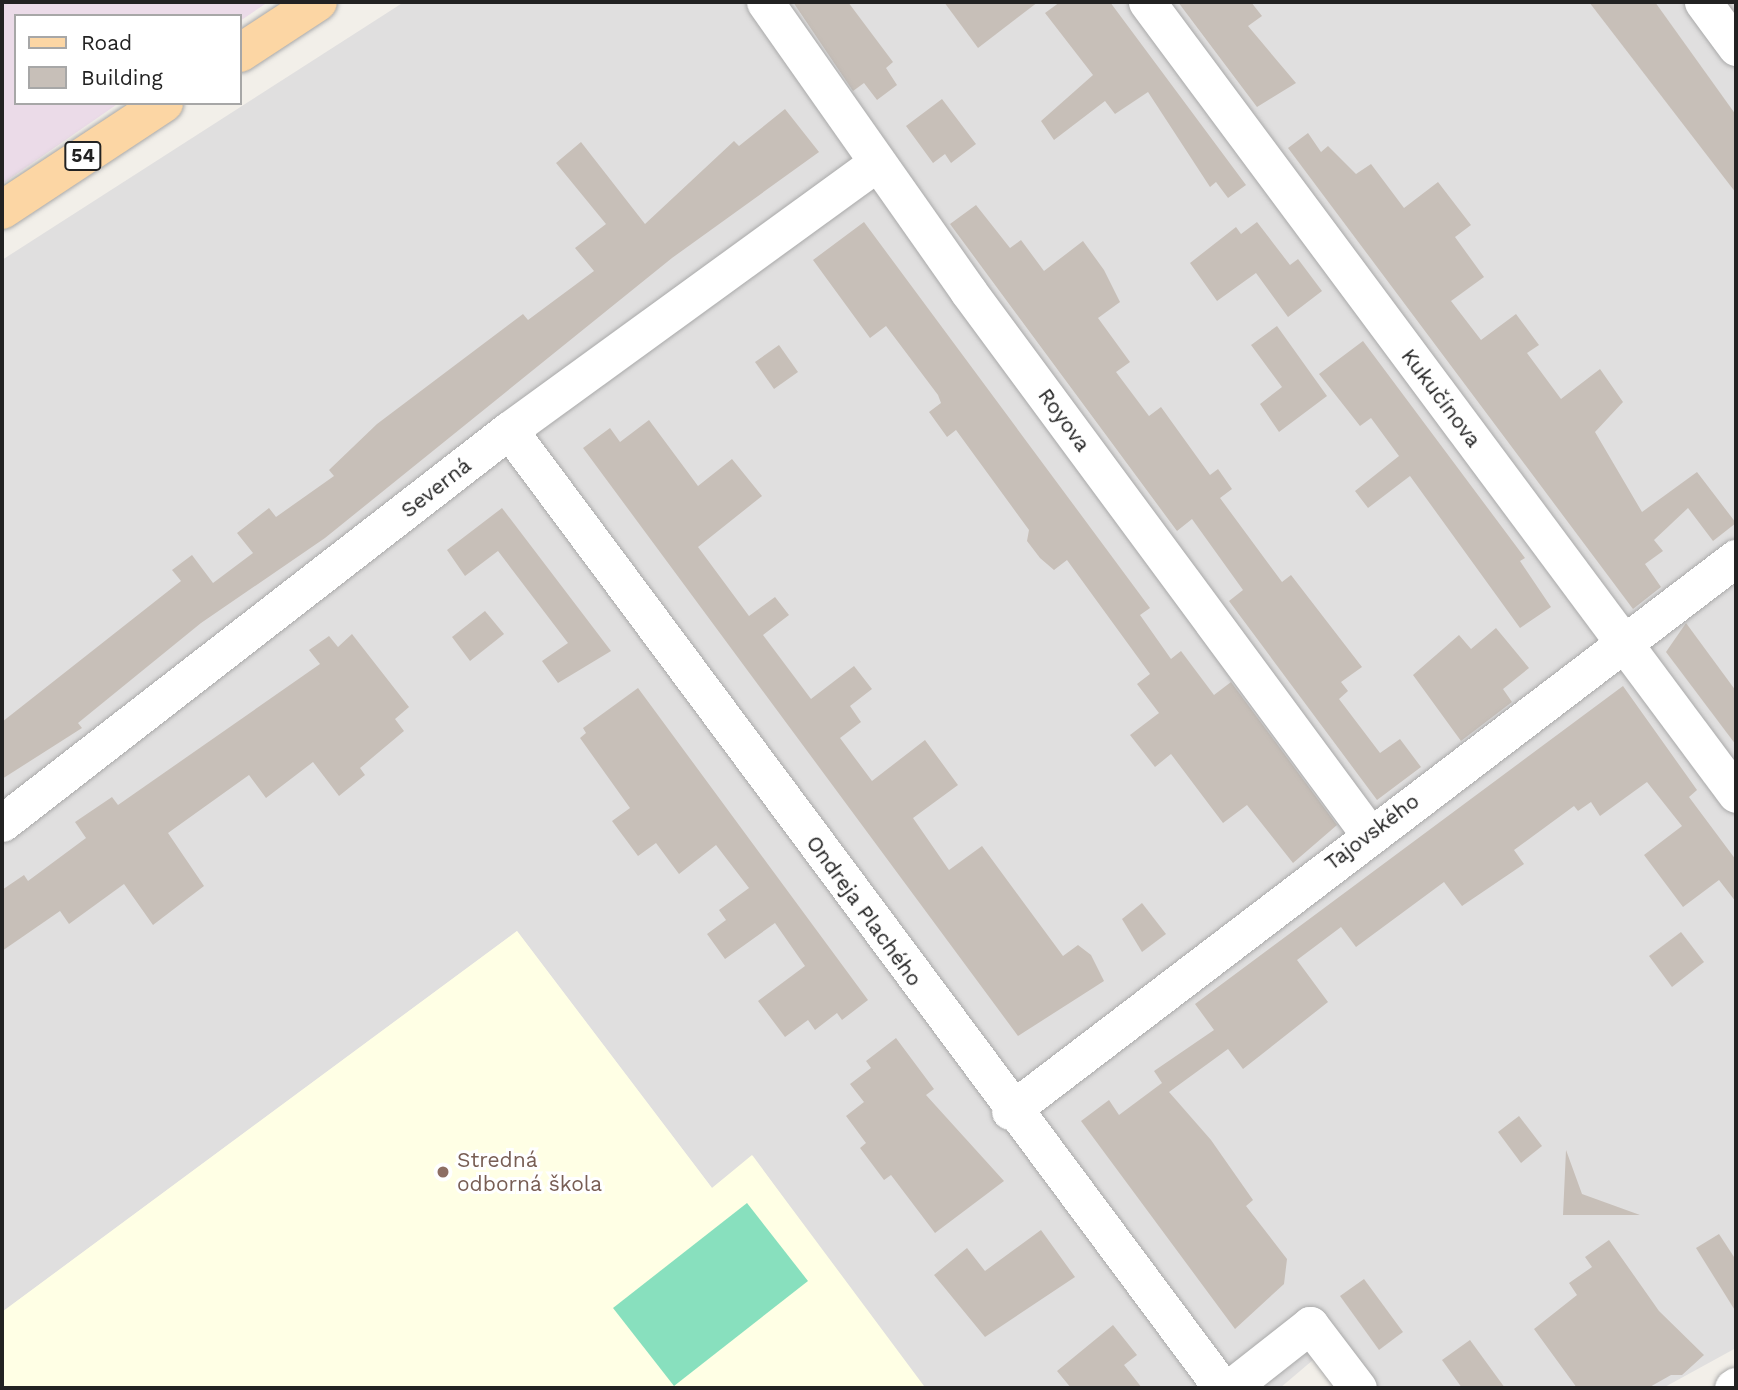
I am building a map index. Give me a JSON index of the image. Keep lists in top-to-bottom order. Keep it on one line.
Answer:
{"streets":{"main road":["54"],"street":["Kukučínova","Royova","Severná","Tajovského","Ondreja Plachého"]},"crossings":[["Kukučínova","Tajovského"],["Royova","Severná"],["Royova","Tajovského"],["Severná","Ondreja Plachého"],["Tajovského","Ondreja Plachého"]],"places":["Stredná odborná škola"],"legend":["Road","Building"]}
